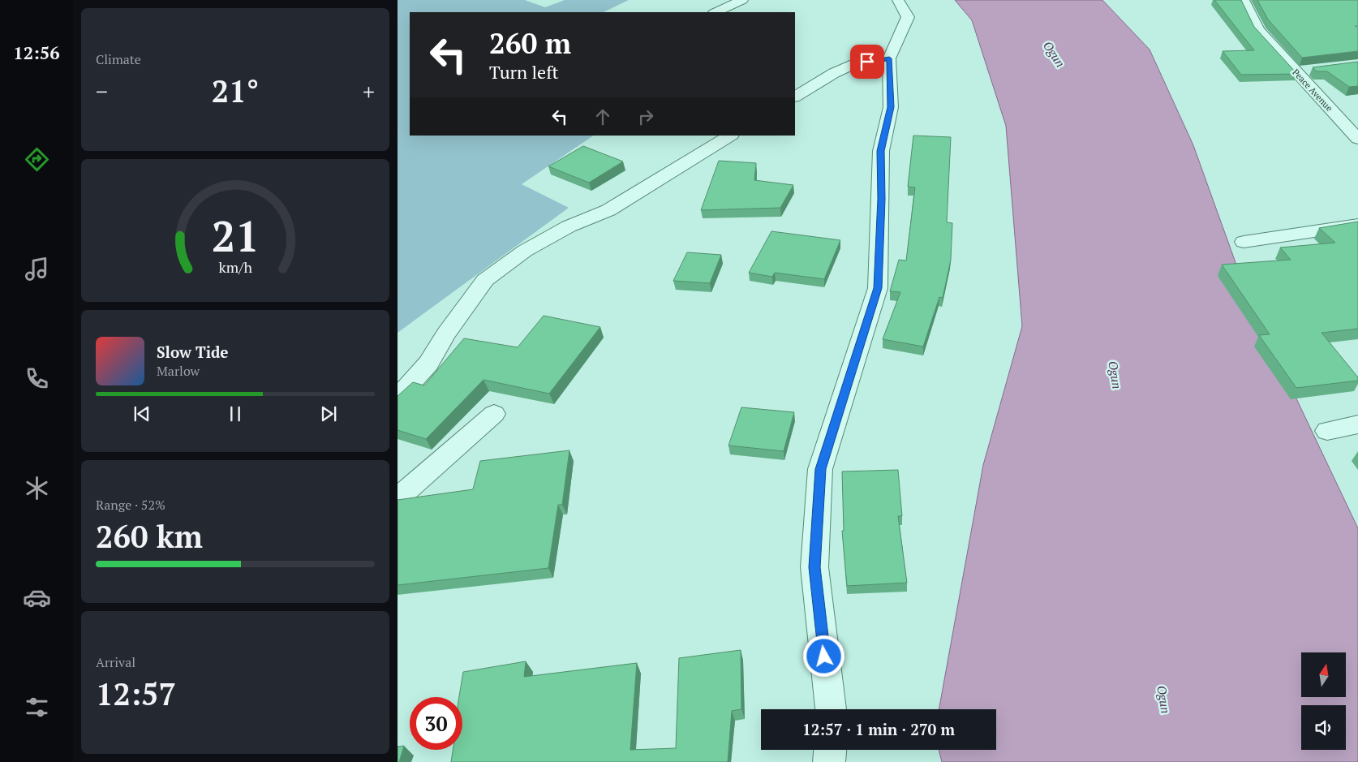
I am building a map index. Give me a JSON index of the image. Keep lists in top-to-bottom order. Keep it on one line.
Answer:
{"streets":{"street":["Peace Avenue"]},"water":["Ogun"],"north":"top","page":{"tabs":"12:56","tile":["Climate",["Range · 52%","260 km"],["Arrival","12:57"]],"turn":["260 m","Turn left"],"heat":["−","21°","+"],"song":["Slow Tide","Marlow"],"limit":"30","trip":"12:57 · 1 min · 270 m","gauge":["21","km/h"]}}
